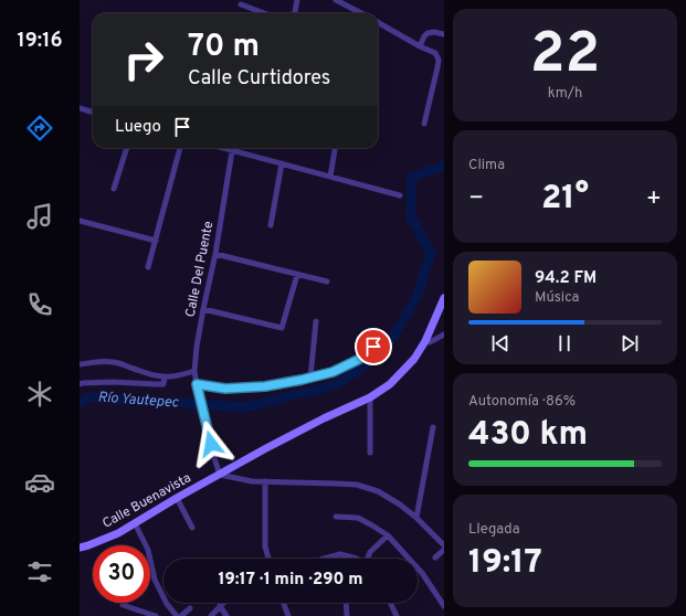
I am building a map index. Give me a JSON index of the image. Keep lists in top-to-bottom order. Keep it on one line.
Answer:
{"streets":{"main road":["Calle Buenavista"],"street":["Calle Del Puente"]},"crossings":[["Calle Del Puente","Calle Buenavista"]],"water":["Río Yautepec"],"page":{"tabs":"19:16","tile":[["22","km/h"],"Clima",["Autonomía · 86%","430 km"],["Llegada","19:17"]],"turn":["70 m","Calle Curtidores"],"then":"Luego","heat":["−","21°","+"],"song":["94.2 FM","Música"],"limit":"30","trip":"19:17 · 1 min · 290 m"}}
